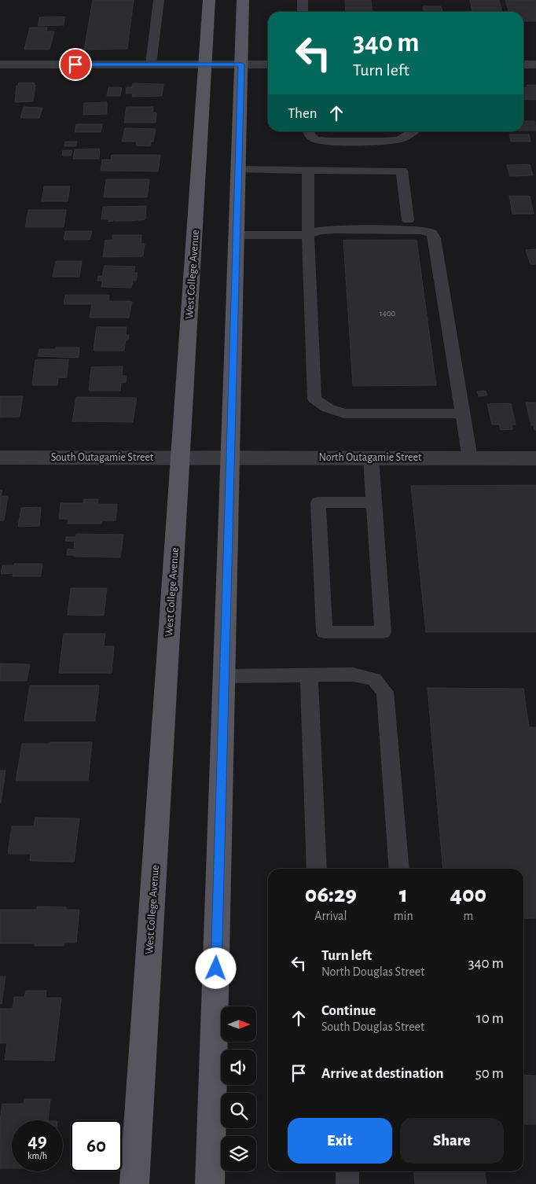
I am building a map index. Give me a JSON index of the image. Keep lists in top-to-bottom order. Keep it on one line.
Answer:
{"streets":{"main road":["West College Avenue"],"street":["South Outagamie Street","North Outagamie Street"]},"crossings":[["West College Avenue","South Outagamie Street"],["South Outagamie Street","North Outagamie Street"]],"house_numbers":["1400"],"north":"right","page":{"turn":["340 m","Turn left"],"then":"Then","eta":["06:29","Arrival","1","min","400","m"],"list":[{"name":"Turn left","note":"North Douglas Street","value":"340 m"},{"name":"Continue","note":"South Douglas Street","value":"10 m"},{"name":"Arrive at destination","value":"50 m"}],"buttons":["Exit","Share"],"speed":"49 km/h","limit":"60"}}
